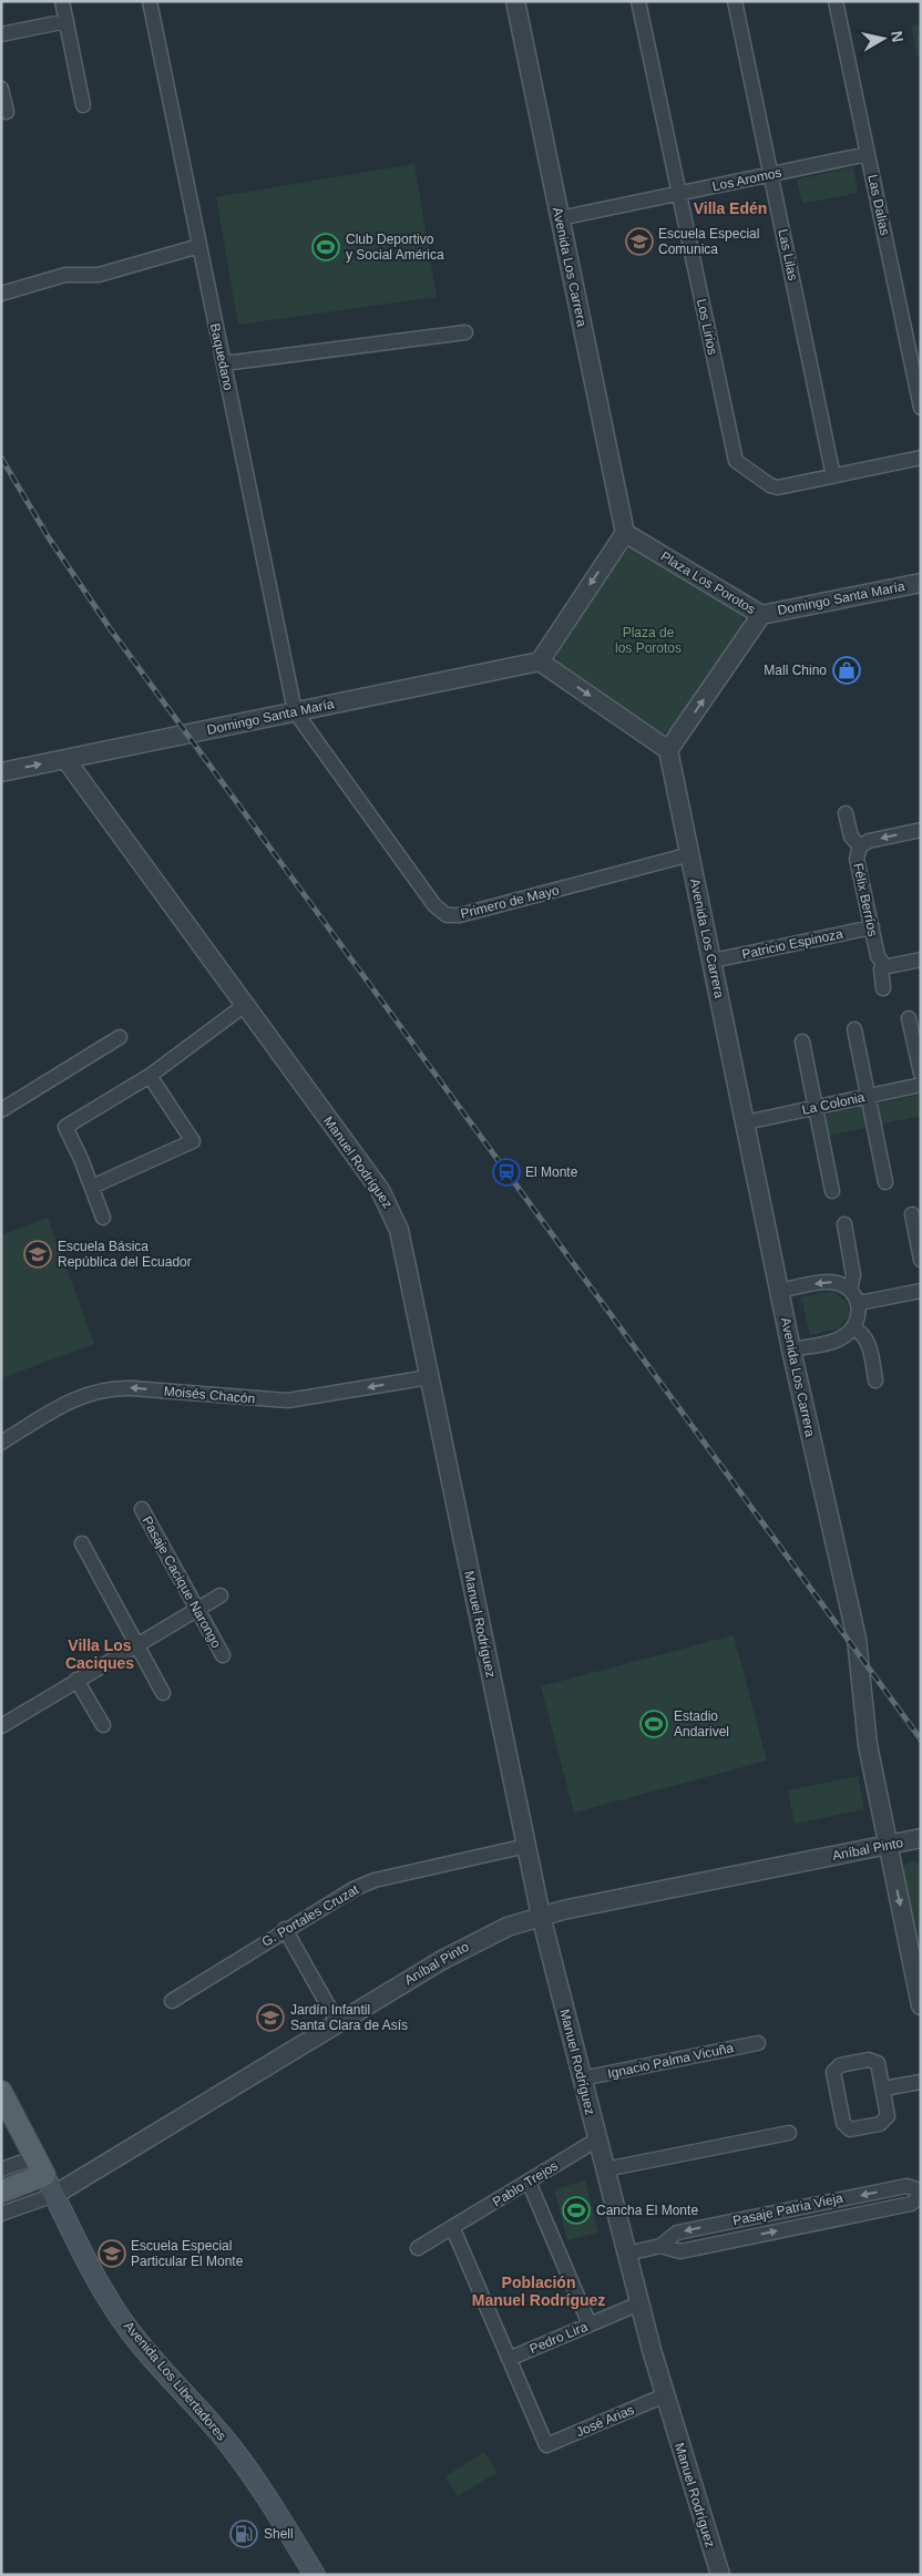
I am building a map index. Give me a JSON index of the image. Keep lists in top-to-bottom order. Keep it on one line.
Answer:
{"streets":{"main road":["Aníbal Pinto","Avenida Los Libertadores"],"street":["Los Aromos","Las Dalias","Las Lilas","Avenida Los Carrera","Los Lirios","Baquedano","Plaza Los Porotos","Domingo Santa María","Félix Berríos","Primero de Mayo","Patricio Espinoza","La Colonia","Manuel Rodríguez","Moisés Chacón","Pasaje Cacique Narongo","G. Portales Cruzat","Ignacio Palma Vicuña","Pablo Trejos","Pasaje Patria Vieja","Pedro Lira","José Arias"]},"crossings":[["Los Aromos","Las Dalias"],["Los Aromos","Las Lilas"],["Los Aromos","Avenida Los Carrera"],["Los Aromos","Los Lirios"],["Las Lilas","Los Lirios"],["Avenida Los Carrera","Plaza Los Porotos"],["Avenida Los Carrera","Primero de Mayo"],["Avenida Los Carrera","Patricio Espinoza"],["Avenida Los Carrera","La Colonia"],["Avenida Los Carrera","Aníbal Pinto"],["Baquedano","Domingo Santa María"],["Baquedano","Primero de Mayo"],["Plaza Los Porotos","Domingo Santa María"],["Domingo Santa María","Primero de Mayo"],["Domingo Santa María","Manuel Rodríguez"],["Félix Berríos","Patricio Espinoza"],["Manuel Rodríguez","Moisés Chacón"],["Manuel Rodríguez","Aníbal Pinto"],["Manuel Rodríguez","G. Portales Cruzat"],["Manuel Rodríguez","Ignacio Palma Vicuña"],["Manuel Rodríguez","Pablo Trejos"],["Manuel Rodríguez","Pasaje Patria Vieja"],["Manuel Rodríguez","Pedro Lira"],["Manuel Rodríguez","José Arias"],["Aníbal Pinto","Avenida Los Libertadores"],["Pedro Lira","José Arias"]],"one_way":["Moisés Chacón"],"districts":["Villa Edén","Villa Los Caciques","Población Manuel Rodríguez"],"parks":["Plaza de los Porotos"],"places":{"school or university":["Escuela Especial Comunica","Escuela Básica República del Ecuador","Jardín Infantil Santa Clara de Asís","Escuela Especial Particular El Monte"],"sports":["Club Deportivo y Social América","Estadio Andarivel","Cancha El Monte"],"shop":["Mall Chino"],"station":["El Monte"],"fuel station":["Shell"]},"north":"right"}
